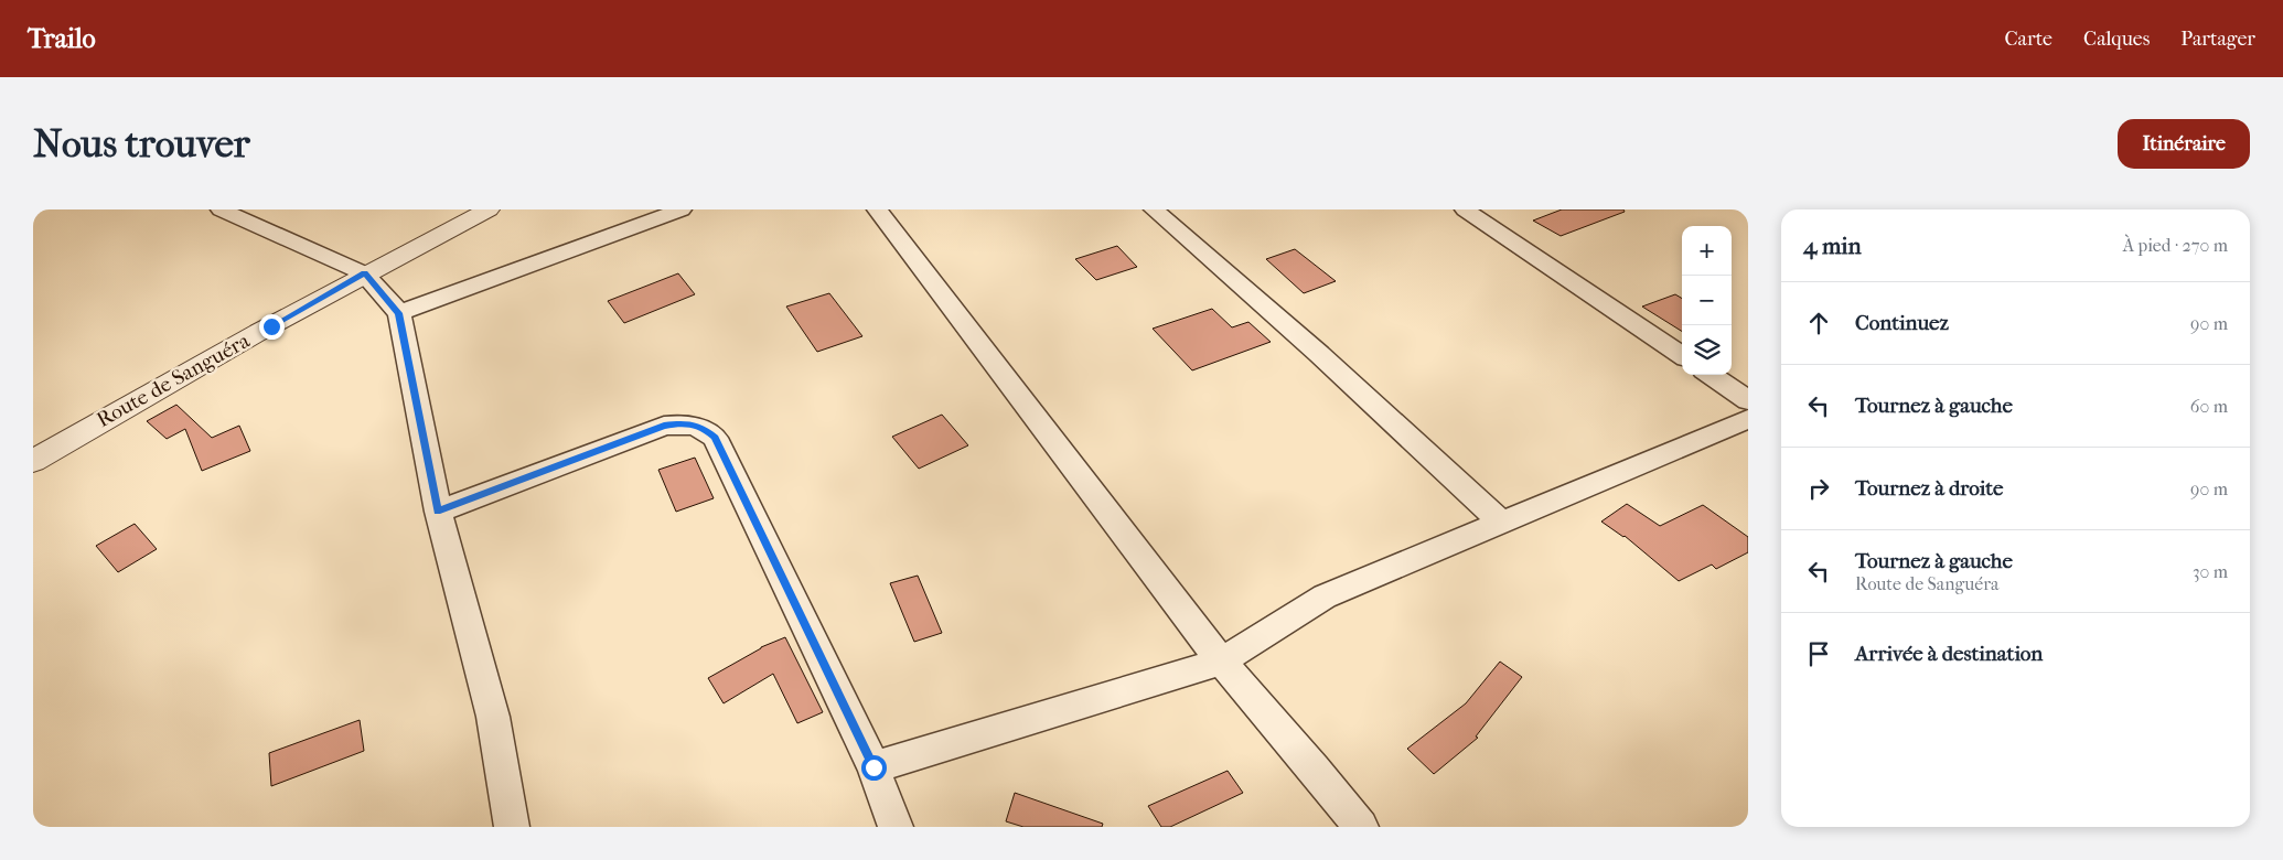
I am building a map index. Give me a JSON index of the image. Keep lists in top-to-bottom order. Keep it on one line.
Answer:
{"streets":{"street":["Route de Sanguéra"]},"page":{"header":"Trailo","nav":["Carte","Calques","Partager"],"buttons":"Itinéraire","title":"Nous trouver","heading":["4 min","À pied · 270 m"],"map_buttons":["+","−"],"list":[["Continuez","90 m"],["Tournez à gauche","60 m"],["Tournez à droite","90 m"],["Tournez à gauche","Route de Sanguéra","30 m"],"Arrivée à destination"]}}
